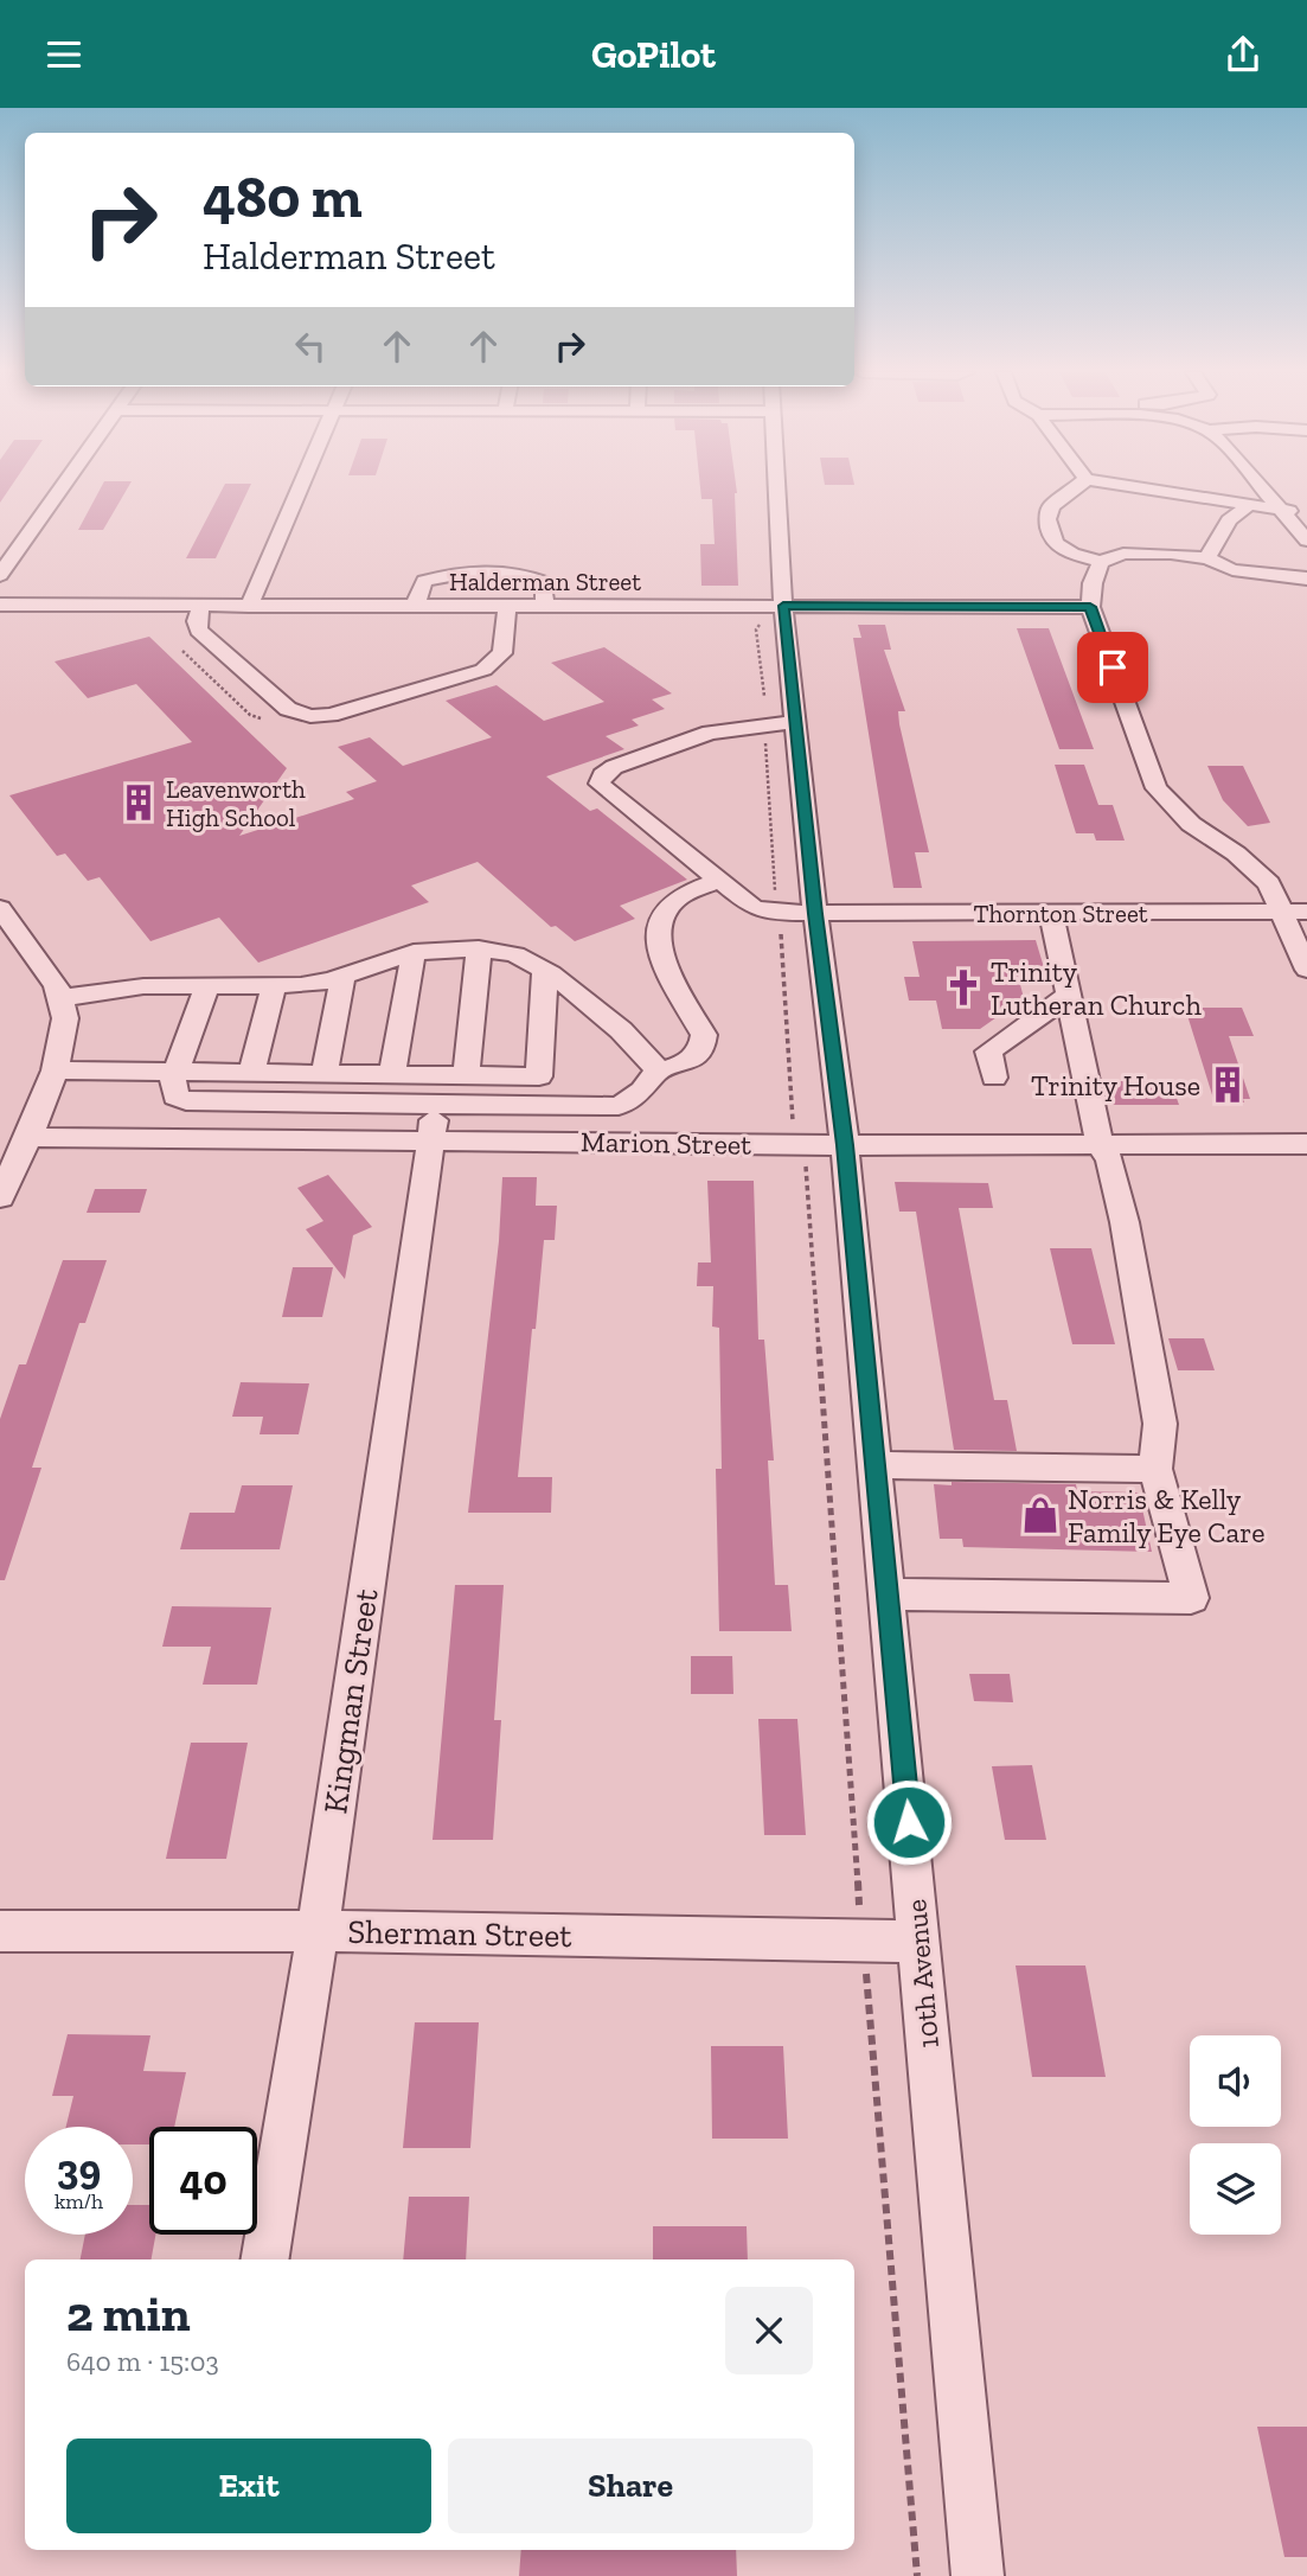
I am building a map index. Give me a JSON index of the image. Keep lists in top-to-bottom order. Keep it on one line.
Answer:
{"streets":{"street":["Halderman Street","Thornton Street","Marion Street","Kingman Street","Sherman Street","10th Avenue"]},"crossings":[["Halderman Street","10th Avenue"],["Thornton Street","10th Avenue"],["Marion Street","Kingman Street"],["Marion Street","10th Avenue"],["Kingman Street","Sherman Street"],["Sherman Street","10th Avenue"]],"places":{"building":["Leavenworth High School","Trinity House"],"church":["Trinity Lutheran Church"],"shop":["Norris & Kelly Family Eye Care"]},"page":{"header":"GoPilot","turn":["480 m","Halderman Street"],"speed":"39 km/h","limit":"40","heading":["2 min","640 m · 15:03"],"buttons":["Exit","Share"]}}
